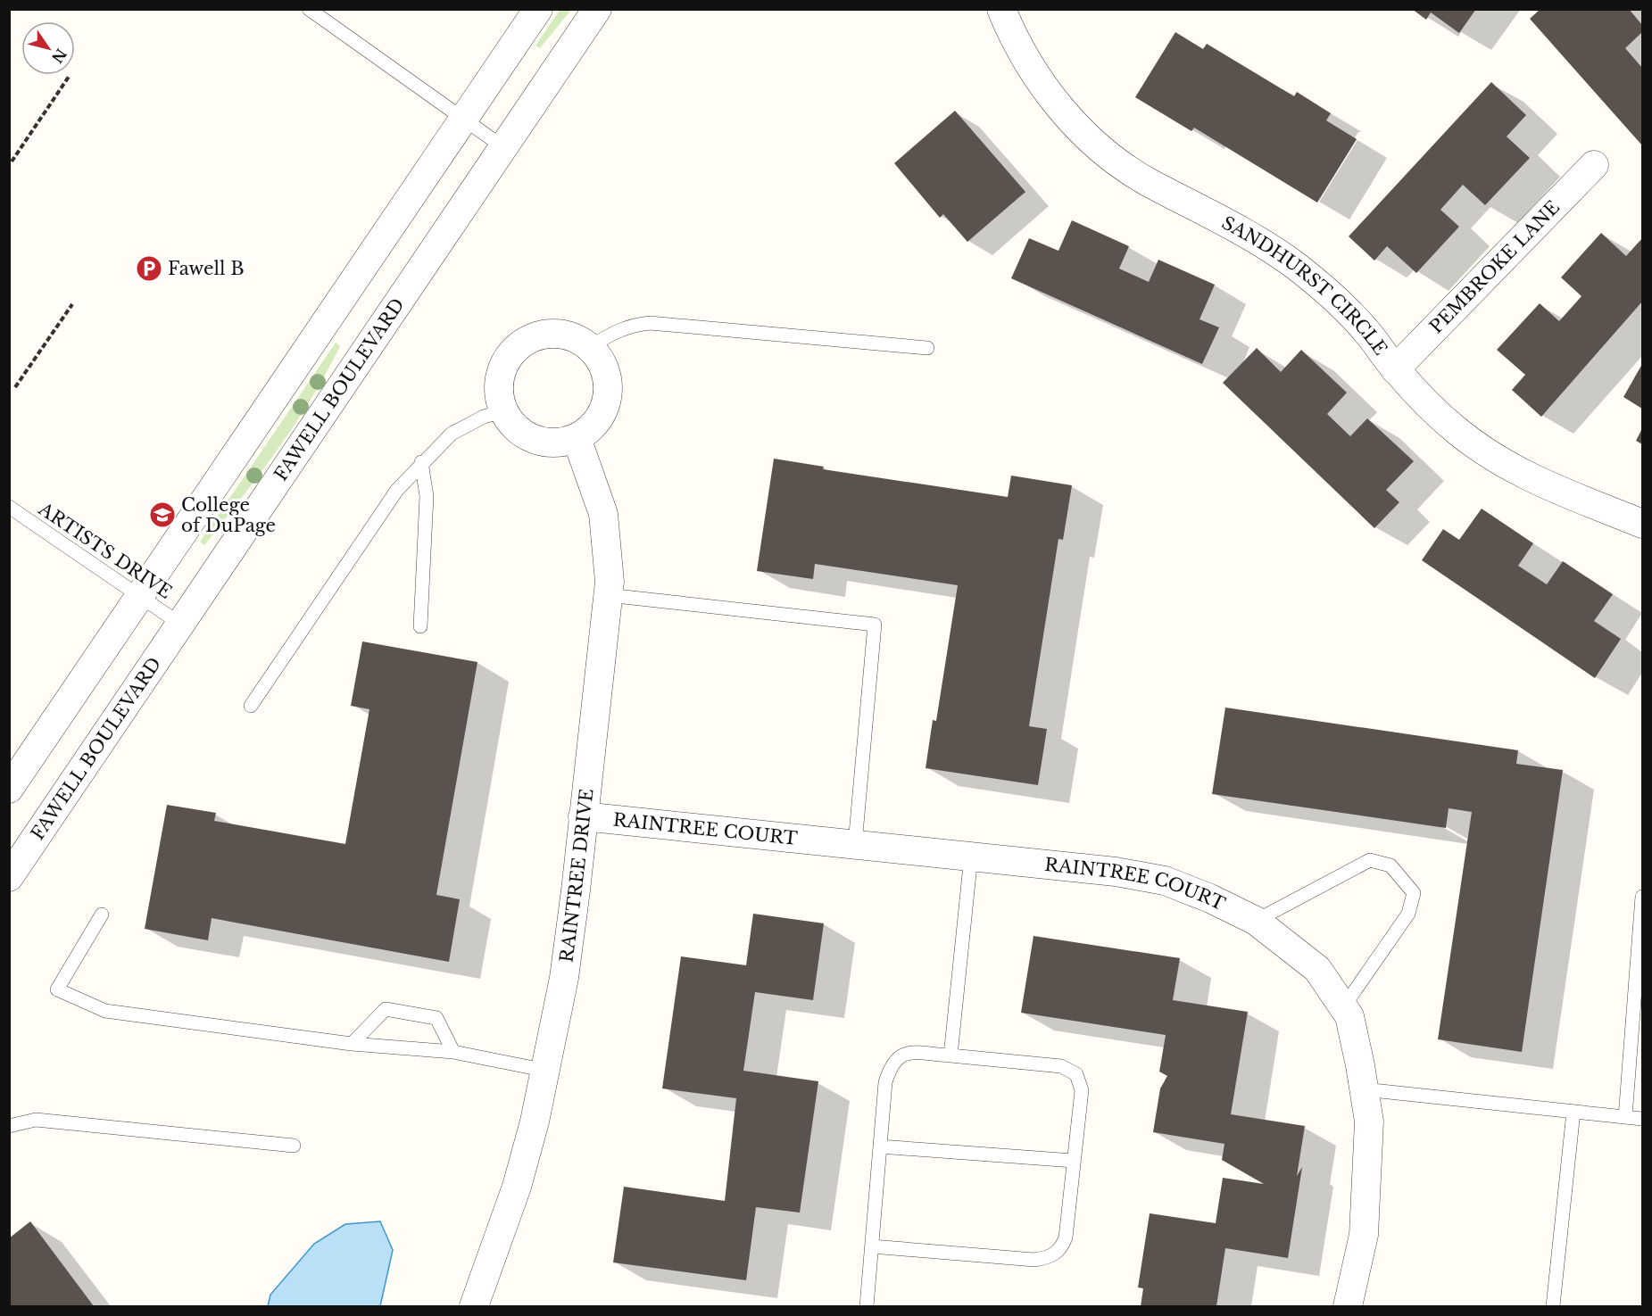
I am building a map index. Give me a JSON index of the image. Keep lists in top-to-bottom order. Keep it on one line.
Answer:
{"streets":{"street":["PEMBROKE LANE","SANDHURST CIRCLE","FAWELL BOULEVARD","RAINTREE COURT","RAINTREE DRIVE"],"lane":["ARTISTS DRIVE"]},"crossings":[["PEMBROKE LANE","SANDHURST CIRCLE"],["FAWELL BOULEVARD","ARTISTS DRIVE"],["RAINTREE COURT","RAINTREE DRIVE"]],"places":{"parking":["Fawell B"],"school or university":["College of DuPage"]},"north":"bottom right"}
